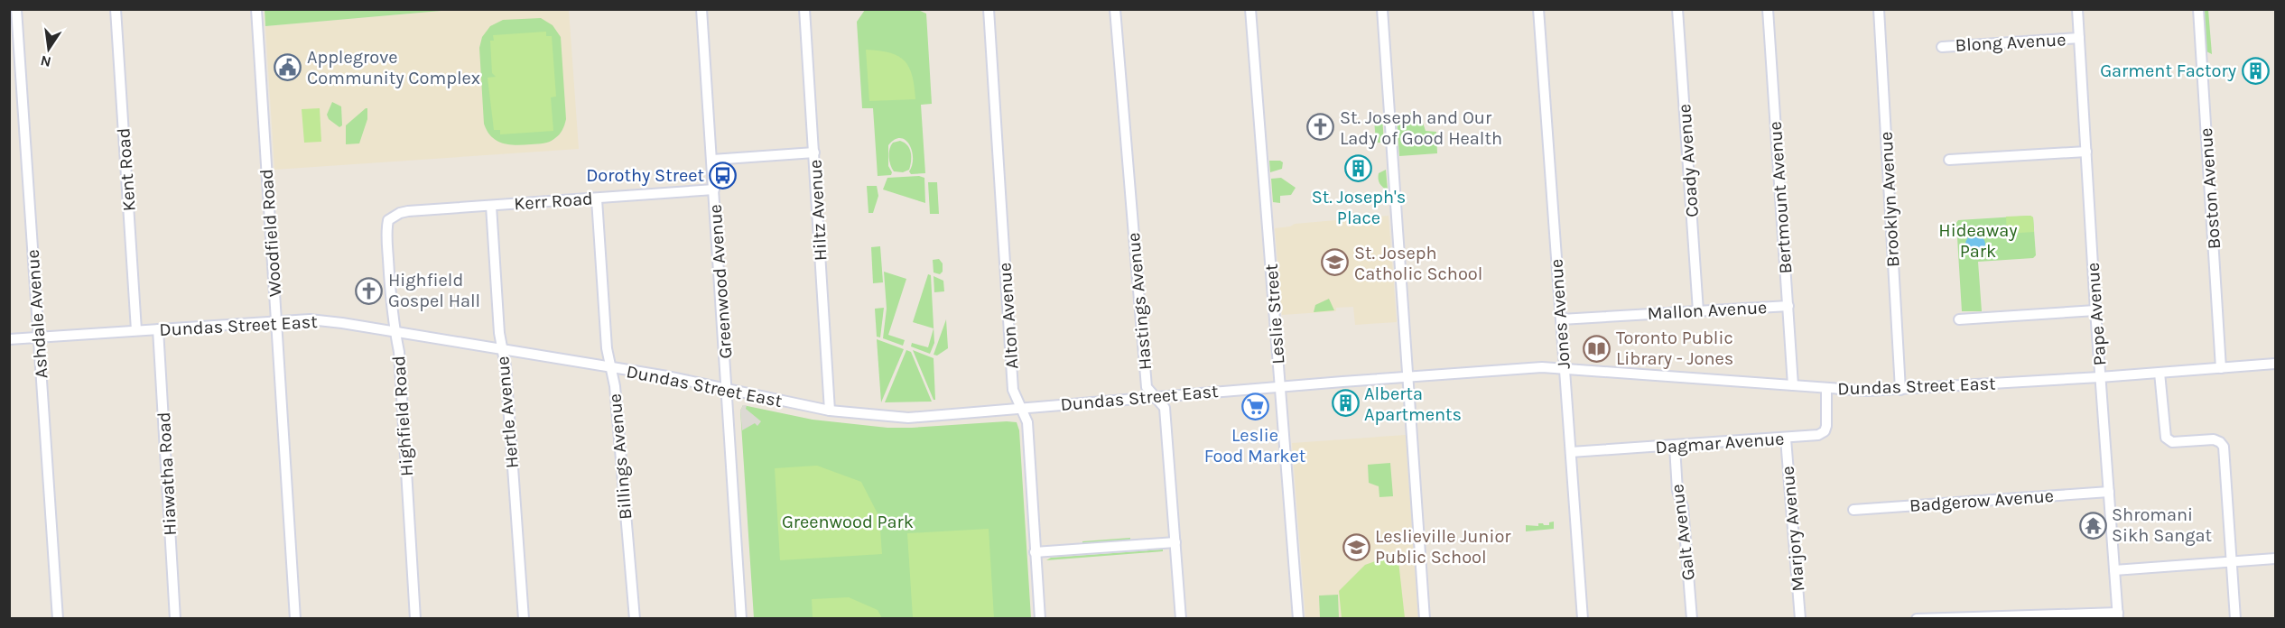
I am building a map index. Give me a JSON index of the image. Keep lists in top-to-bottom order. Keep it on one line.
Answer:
{"streets":{"street":["Blong Avenue","Coady Avenue","Kent Road","Boston Avenue","Bertmount Avenue","Brooklyn Avenue","Kerr Road","Hiltz Avenue","Woodfield Road","Greenwood Avenue","Hastings Avenue","Mallon Avenue","Ashdale Avenue","Leslie Street","Jones Avenue","Pape Avenue","Alton Avenue","Dundas Street East","Hertle Avenue","Highfield Road","Dagmar Avenue","Billings Avenue","Hiawatha Road","Badgerow Avenue","Marjory Avenue","Galt Avenue"]},"crossings":[["Blong Avenue","Pape Avenue"],["Coady Avenue","Mallon Avenue"],["Kent Road","Dundas Street East"],["Boston Avenue","Dundas Street East"],["Bertmount Avenue","Mallon Avenue"],["Bertmount Avenue","Dundas Street East"],["Brooklyn Avenue","Dundas Street East"],["Kerr Road","Greenwood Avenue"],["Kerr Road","Hertle Avenue"],["Kerr Road","Highfield Road"],["Kerr Road","Billings Avenue"],["Hiltz Avenue","Dundas Street East"],["Woodfield Road","Dundas Street East"],["Greenwood Avenue","Dundas Street East"],["Hastings Avenue","Dundas Street East"],["Mallon Avenue","Jones Avenue"],["Ashdale Avenue","Dundas Street East"],["Leslie Street","Dundas Street East"],["Jones Avenue","Dundas Street East"],["Jones Avenue","Dagmar Avenue"],["Pape Avenue","Dundas Street East"],["Pape Avenue","Badgerow Avenue"],["Alton Avenue","Dundas Street East"],["Dundas Street East","Hertle Avenue"],["Dundas Street East","Highfield Road"],["Dundas Street East","Dagmar Avenue"],["Dundas Street East","Billings Avenue"],["Dundas Street East","Hiawatha Road"],["Dagmar Avenue","Marjory Avenue"],["Dagmar Avenue","Galt Avenue"]],"parks":["Hideaway Park","Greenwood Park"],"places":{"public building":["Applegrove Community Complex"],"building":["Garment Factory","St. Joseph's Place","Alberta Apartments"],"church":["St. Joseph and Our Lady of Good Health","Highfield Gospel Hall"],"bus stop":["Dorothy Street"],"school or university":["St. Joseph Catholic School","Leslieville Junior Public School"],"library":["Toronto Public Library - Jones"],"supermarket":["Leslie Food Market"],"temple":["Shromani Sikh Sangat"]},"north":"bottom"}
